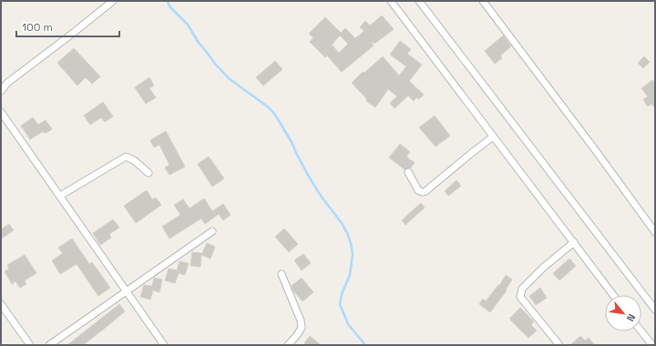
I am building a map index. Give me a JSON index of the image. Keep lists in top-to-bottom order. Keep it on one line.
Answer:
{"scale_bar":"100 m","north":"bottom right"}
